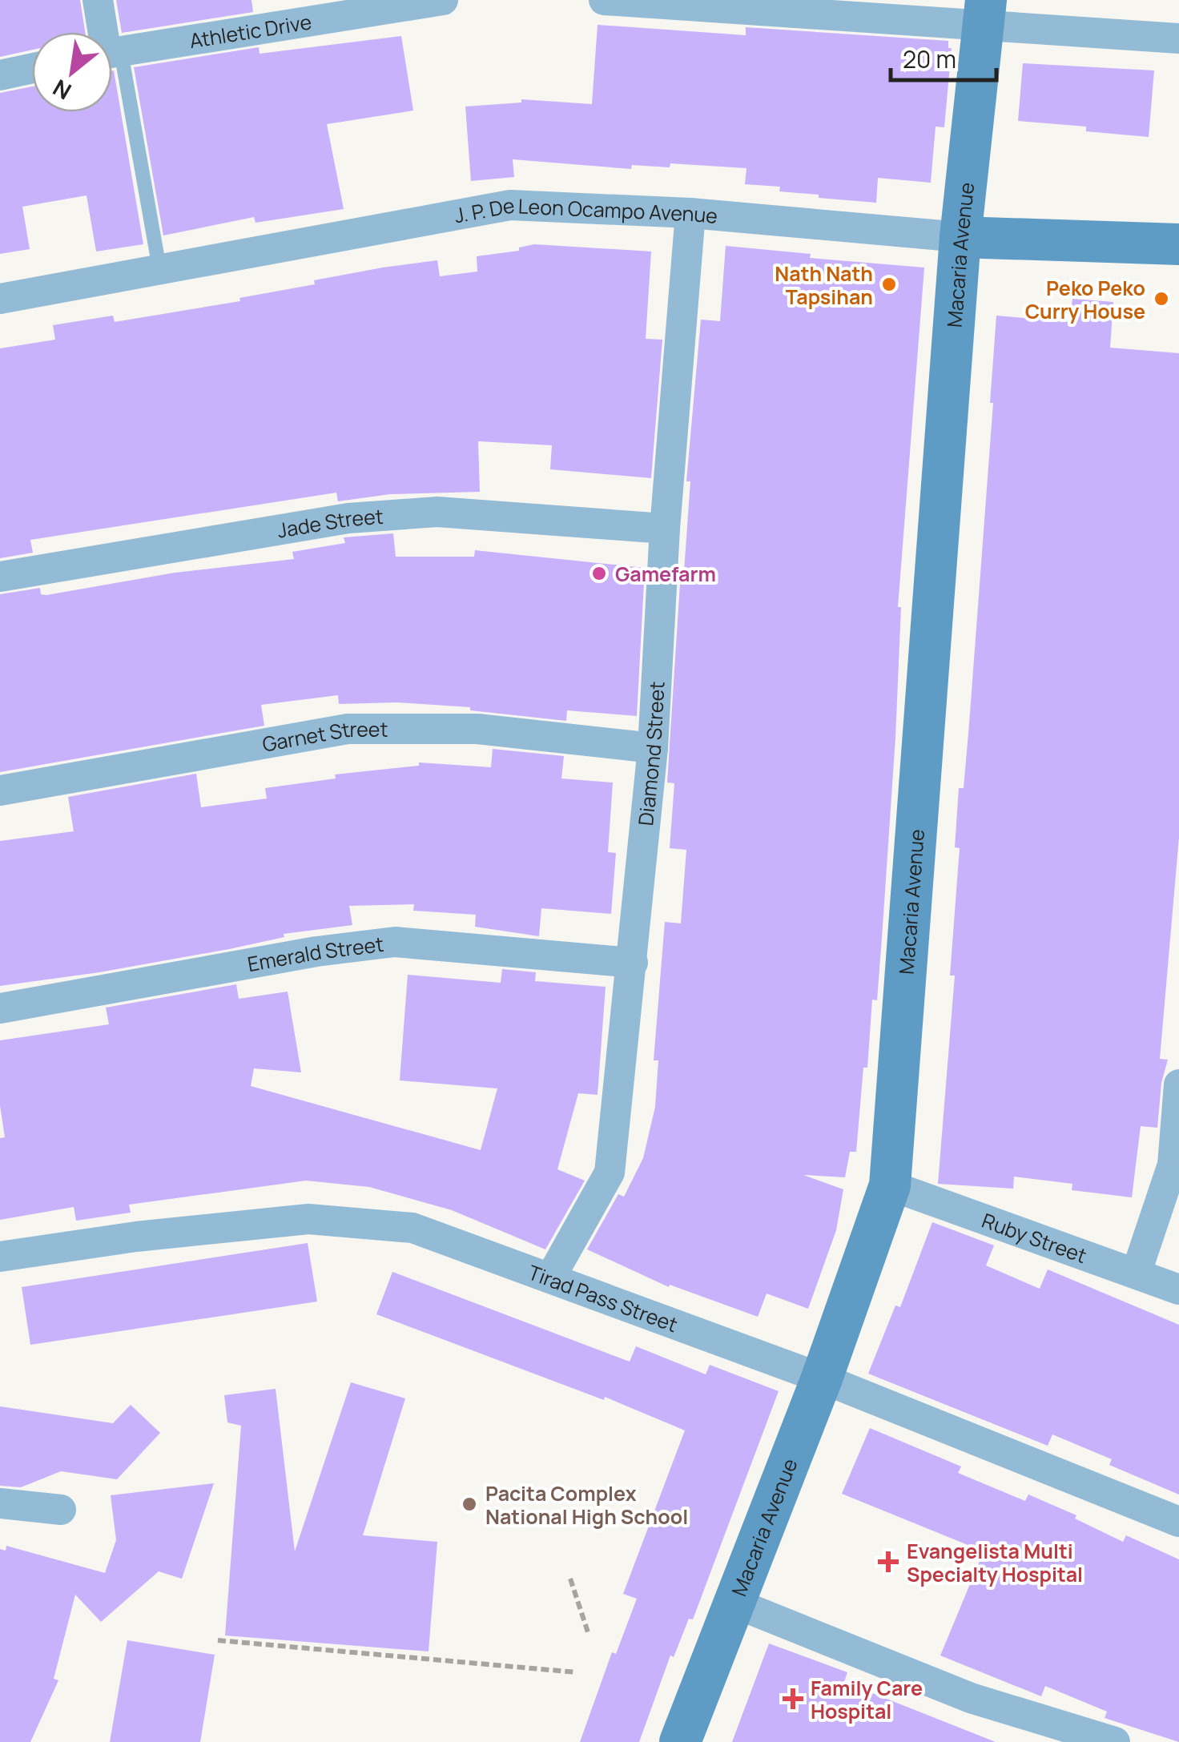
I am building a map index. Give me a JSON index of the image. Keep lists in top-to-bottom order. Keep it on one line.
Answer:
{"streets":{"street":["Athletic Drive","J. P. De Leon Ocampo Avenue","Macaria Avenue","Jade Street","Garnet Street","Diamond Street","Emerald Street","Ruby Street","Tirad Pass Street"]},"crossings":[["J. P. De Leon Ocampo Avenue","Macaria Avenue"],["J. P. De Leon Ocampo Avenue","Diamond Street"],["Macaria Avenue","Ruby Street"],["Macaria Avenue","Tirad Pass Street"],["Jade Street","Diamond Street"],["Garnet Street","Diamond Street"],["Diamond Street","Emerald Street"],["Diamond Street","Tirad Pass Street"]],"places":{"other":["Nath Nath Tapsihan","Peko Peko Curry House","Gamefarm","Pacita Complex National High School"],"health":["Evangelista Multi Specialty Hospital","Family Care Hospital"]},"scale_bar":"20 m","north":"bottom left"}
